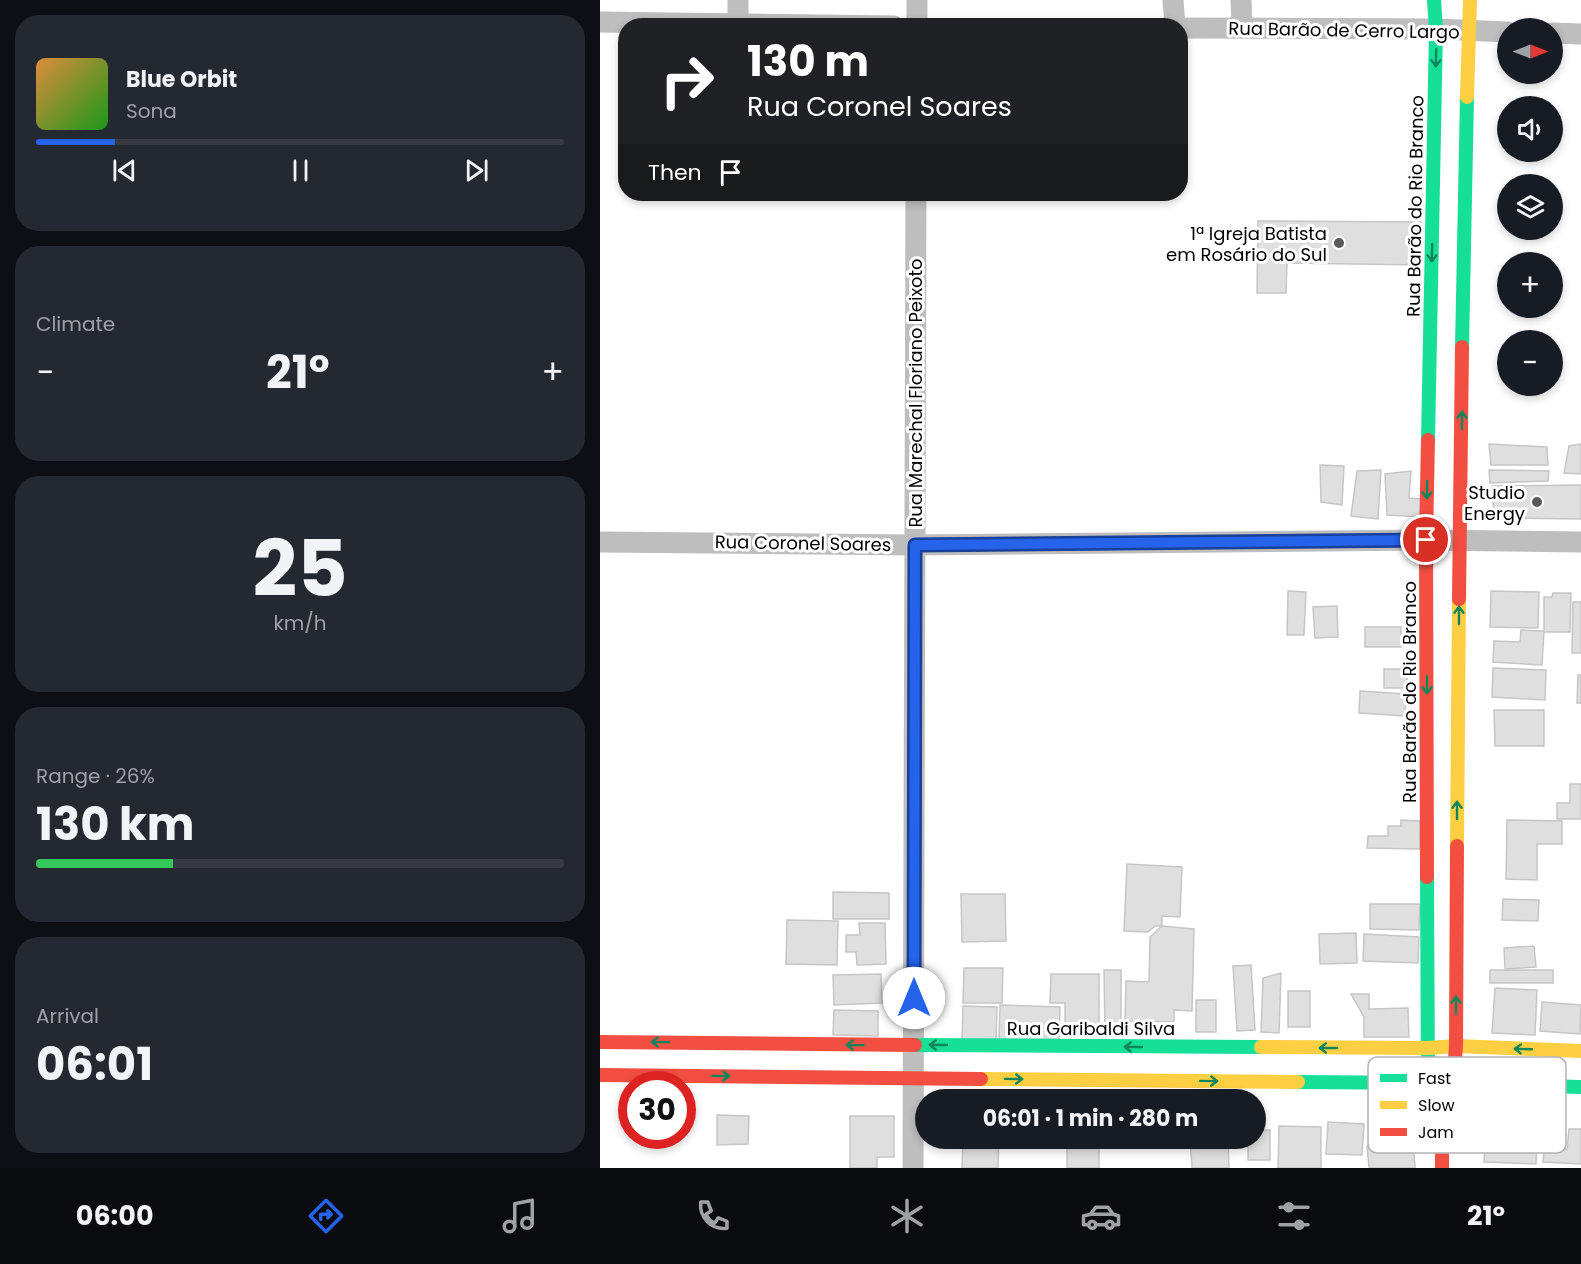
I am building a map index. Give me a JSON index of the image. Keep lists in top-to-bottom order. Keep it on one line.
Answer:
{"streets":{"street":["Rua Barão de Cerro Largo","Rua Barão do Rio Branco","Rua Marechal Floriano Peixoto","Rua Coronel Soares","Rua Garibaldi Silva"]},"crossings":[["Rua Barão de Cerro Largo","Rua Barão do Rio Branco"],["Rua Barão do Rio Branco","Rua Coronel Soares"],["Rua Barão do Rio Branco","Rua Garibaldi Silva"],["Rua Marechal Floriano Peixoto","Rua Coronel Soares"],["Rua Marechal Floriano Peixoto","Rua Garibaldi Silva"]],"places":["1ª Igreja Batista em Rosário do Sul","Studio Energy"],"legend":["Fast","Slow","Jam"],"north":"right","page":{"map_buttons":["+","−"],"turn":["130 m","Rua Coronel Soares"],"song":["Blue Orbit","Sona"],"then":"Then","tile":["Climate",["25","km/h"],["Range · 26%","130 km"],["Arrival","06:01"]],"heat":["−","21°","+"],"limit":"30","trip":"06:01 · 1 min · 280 m","tabs":["06:00","21°"]}}
